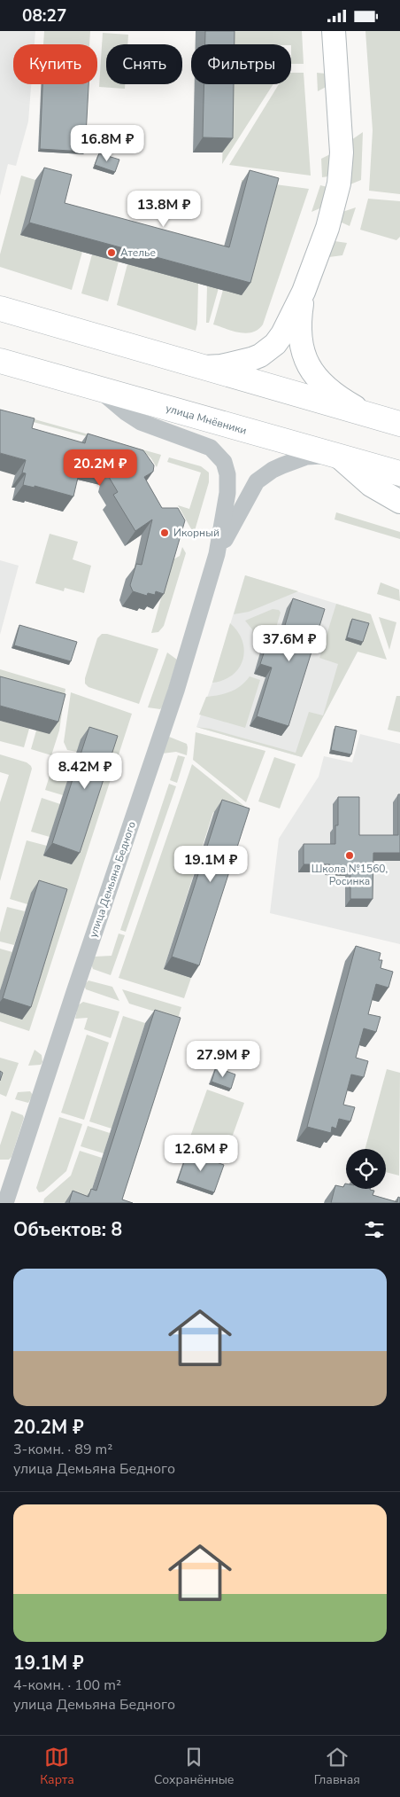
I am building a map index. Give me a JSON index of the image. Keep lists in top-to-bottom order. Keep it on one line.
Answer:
{"streets":{"main road":["улица Мнёвники"],"street":["улица Демьяна Бедного"]},"crossings":[["улица Мнёвники","улица Демьяна Бедного"]],"places":["Ателье","Икорный","Школа №1560, Росинка"],"page":{"status":"08:27","chip":["Купить","Снять","Фильтры"],"price":["16.8M ₽","13.8M ₽","20.2M ₽","37.6M ₽","8.42M ₽","19.1M ₽","27.9M ₽","12.6M ₽"],"heading":"Объектов: 8","list":[{"name":"20.2M ₽","note":"3-комн. · 89 m² · улица Демьяна Бедного"},{"name":"19.1M ₽","note":"4-комн. · 100 m² · улица Демьяна Бедного"}],"tabs":["Карта","Сохранённые","Главная"]}}
